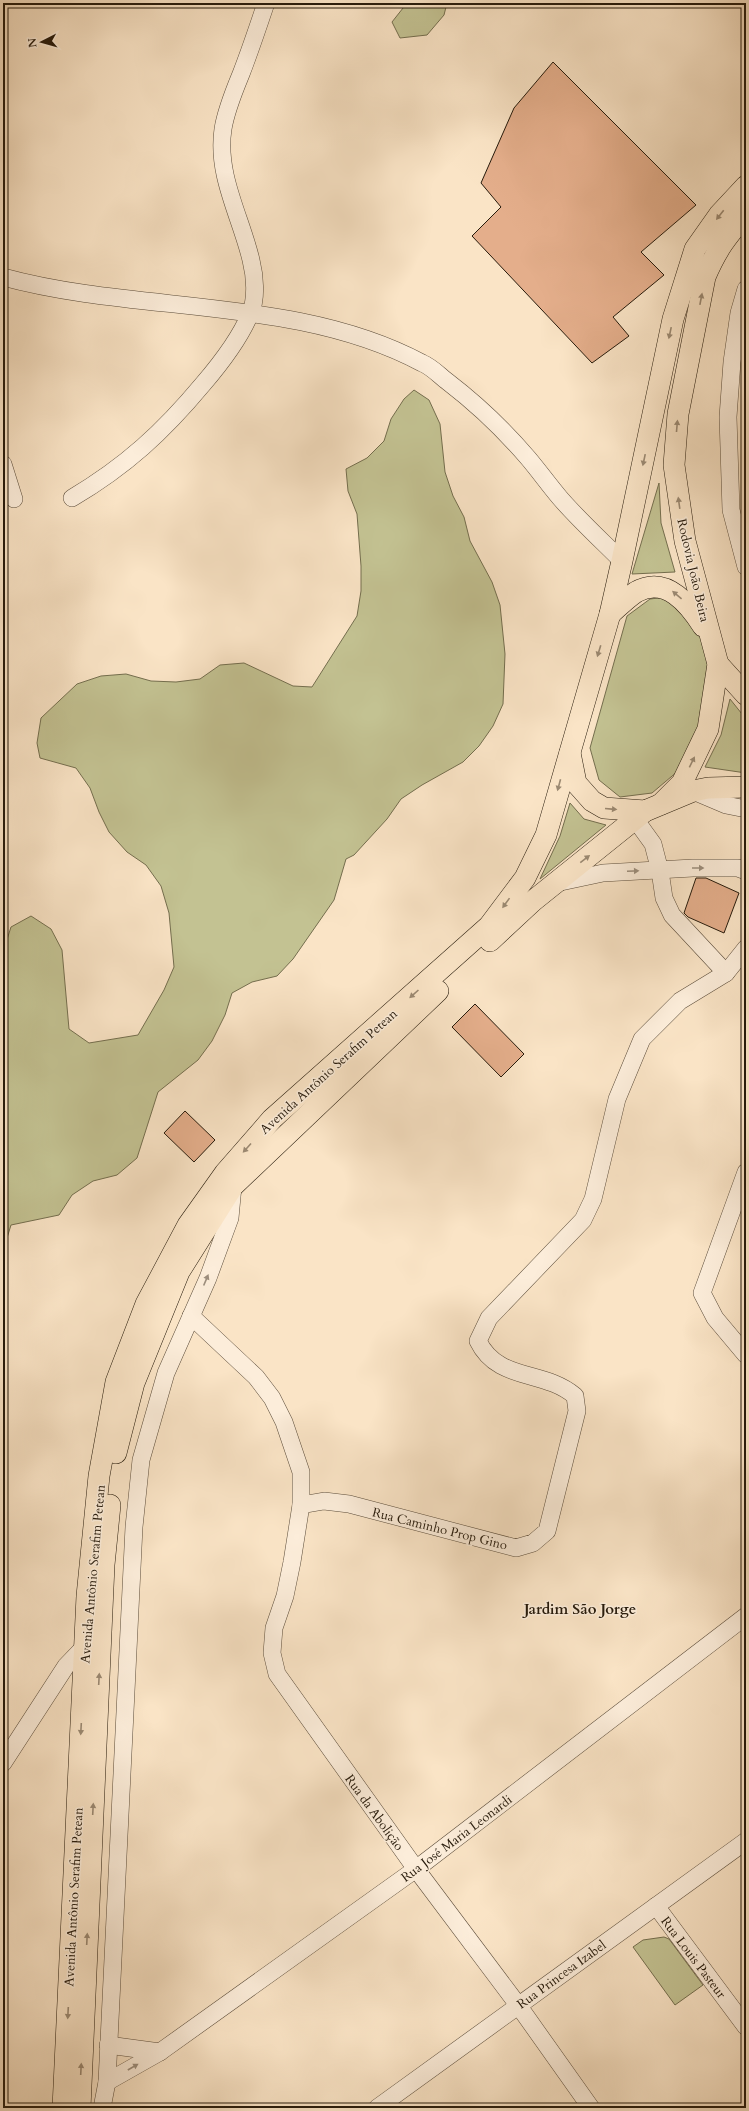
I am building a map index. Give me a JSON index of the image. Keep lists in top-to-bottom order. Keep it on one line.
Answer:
{"streets":{"main road":["Rodovia João Beira","Avenida Antônio Serafim Petean"],"street":["Rua Caminho Prop Gino","Rua da Abolição","Rua José Maria Leonardi","Rua Louis Pasteur","Rua Princesa Izabel"]},"crossings":[["Rodovia João Beira","Avenida Antônio Serafim Petean"],["Rua Caminho Prop Gino","Rua da Abolição"],["Rua da Abolição","Rua José Maria Leonardi"],["Rua da Abolição","Rua Princesa Izabel"],["Rua Louis Pasteur","Rua Princesa Izabel"]],"districts":["Jardim São Jorge"],"north":"left"}
